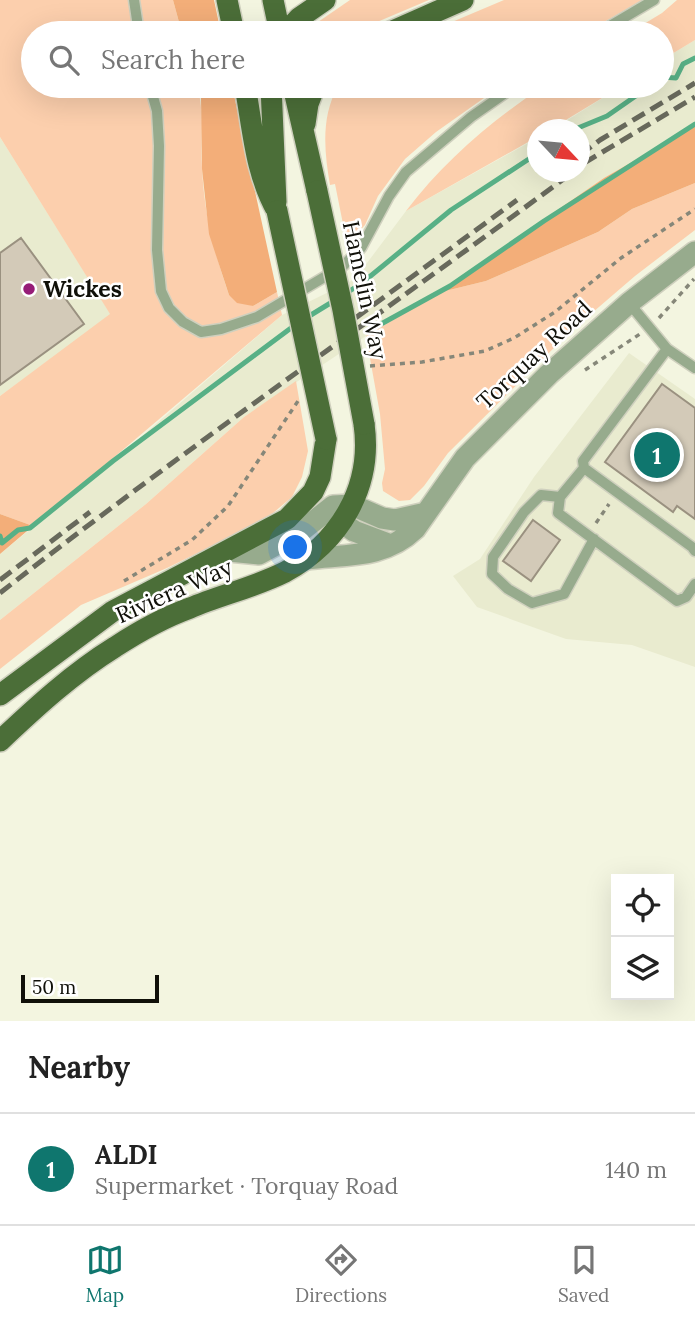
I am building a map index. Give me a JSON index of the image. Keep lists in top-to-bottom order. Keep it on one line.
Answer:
{"streets":{"main road":["Hamelin Way","Riviera Way"],"street":["Torquay Road"]},"crossings":[["Hamelin Way","Riviera Way"],["Torquay Road","Riviera Way"]],"places":["Wickes"],"scale_bar":"50 m","north":"bottom right","page":{"search":"Search here","pins":"1","scale":"50 m","heading":"Nearby","list":[{"mark":"1","name":"ALDI","note":"Supermarket · Torquay Road","value":"140 m"}],"nav":["Map","Directions","Saved"]}}
